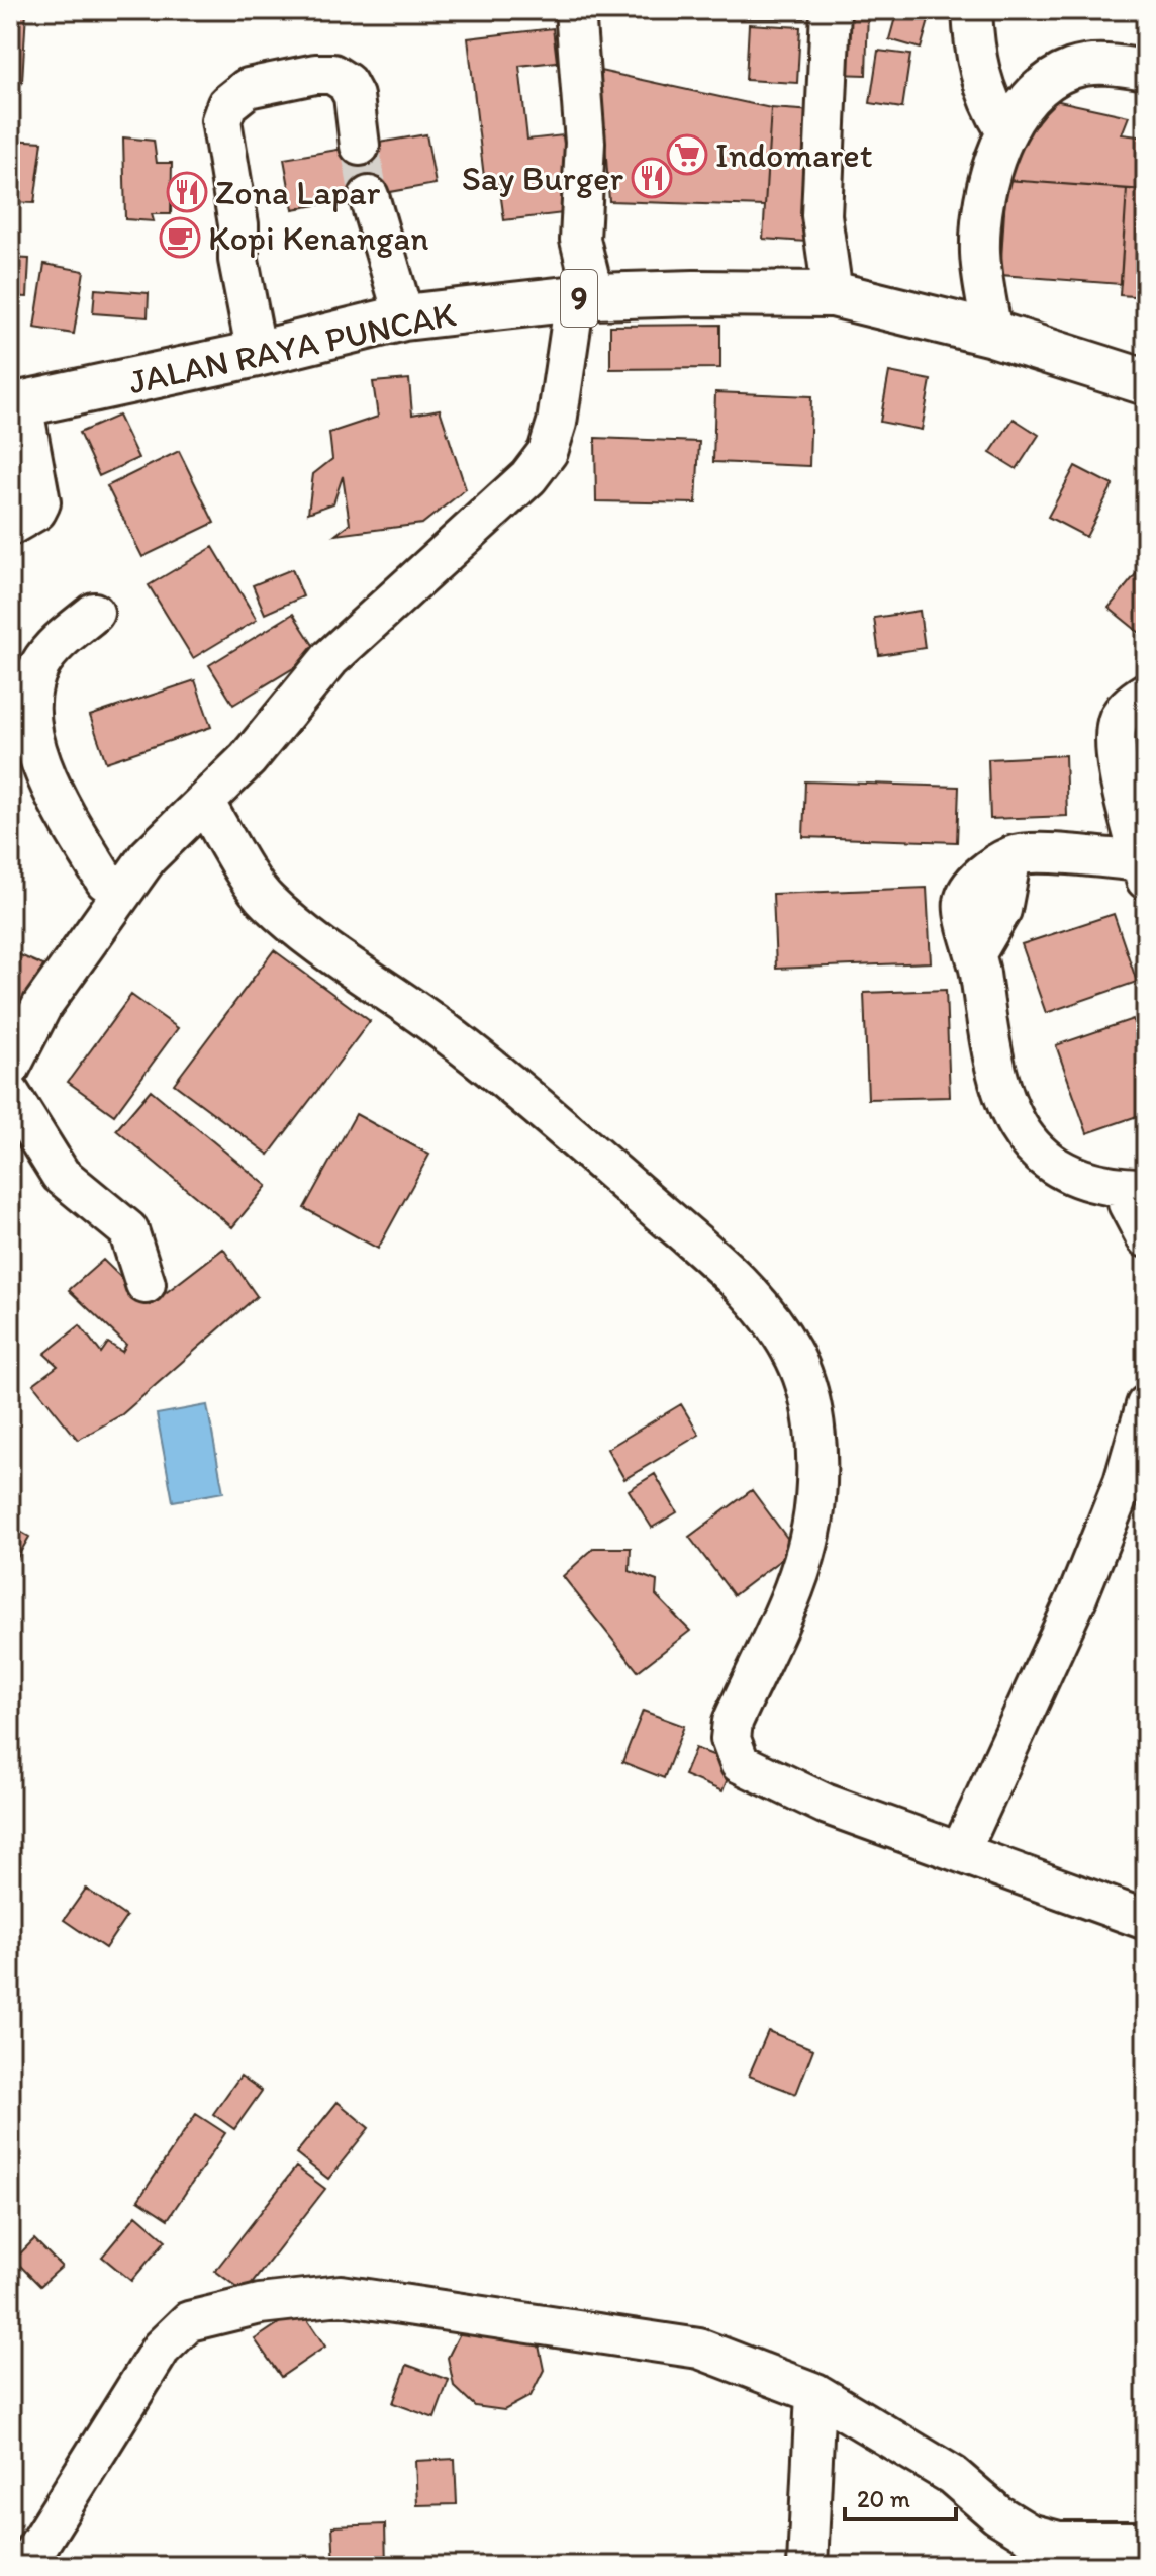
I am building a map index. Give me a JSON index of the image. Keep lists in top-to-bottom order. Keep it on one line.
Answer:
{"streets":{"highway":["9","JALAN RAYA PUNCAK"]},"places":{"supermarket":["Indomaret"],"restaurant":["Say Burger","Zona Lapar"],"cafe":["Kopi Kenangan"]},"scale_bar":"20 m"}
